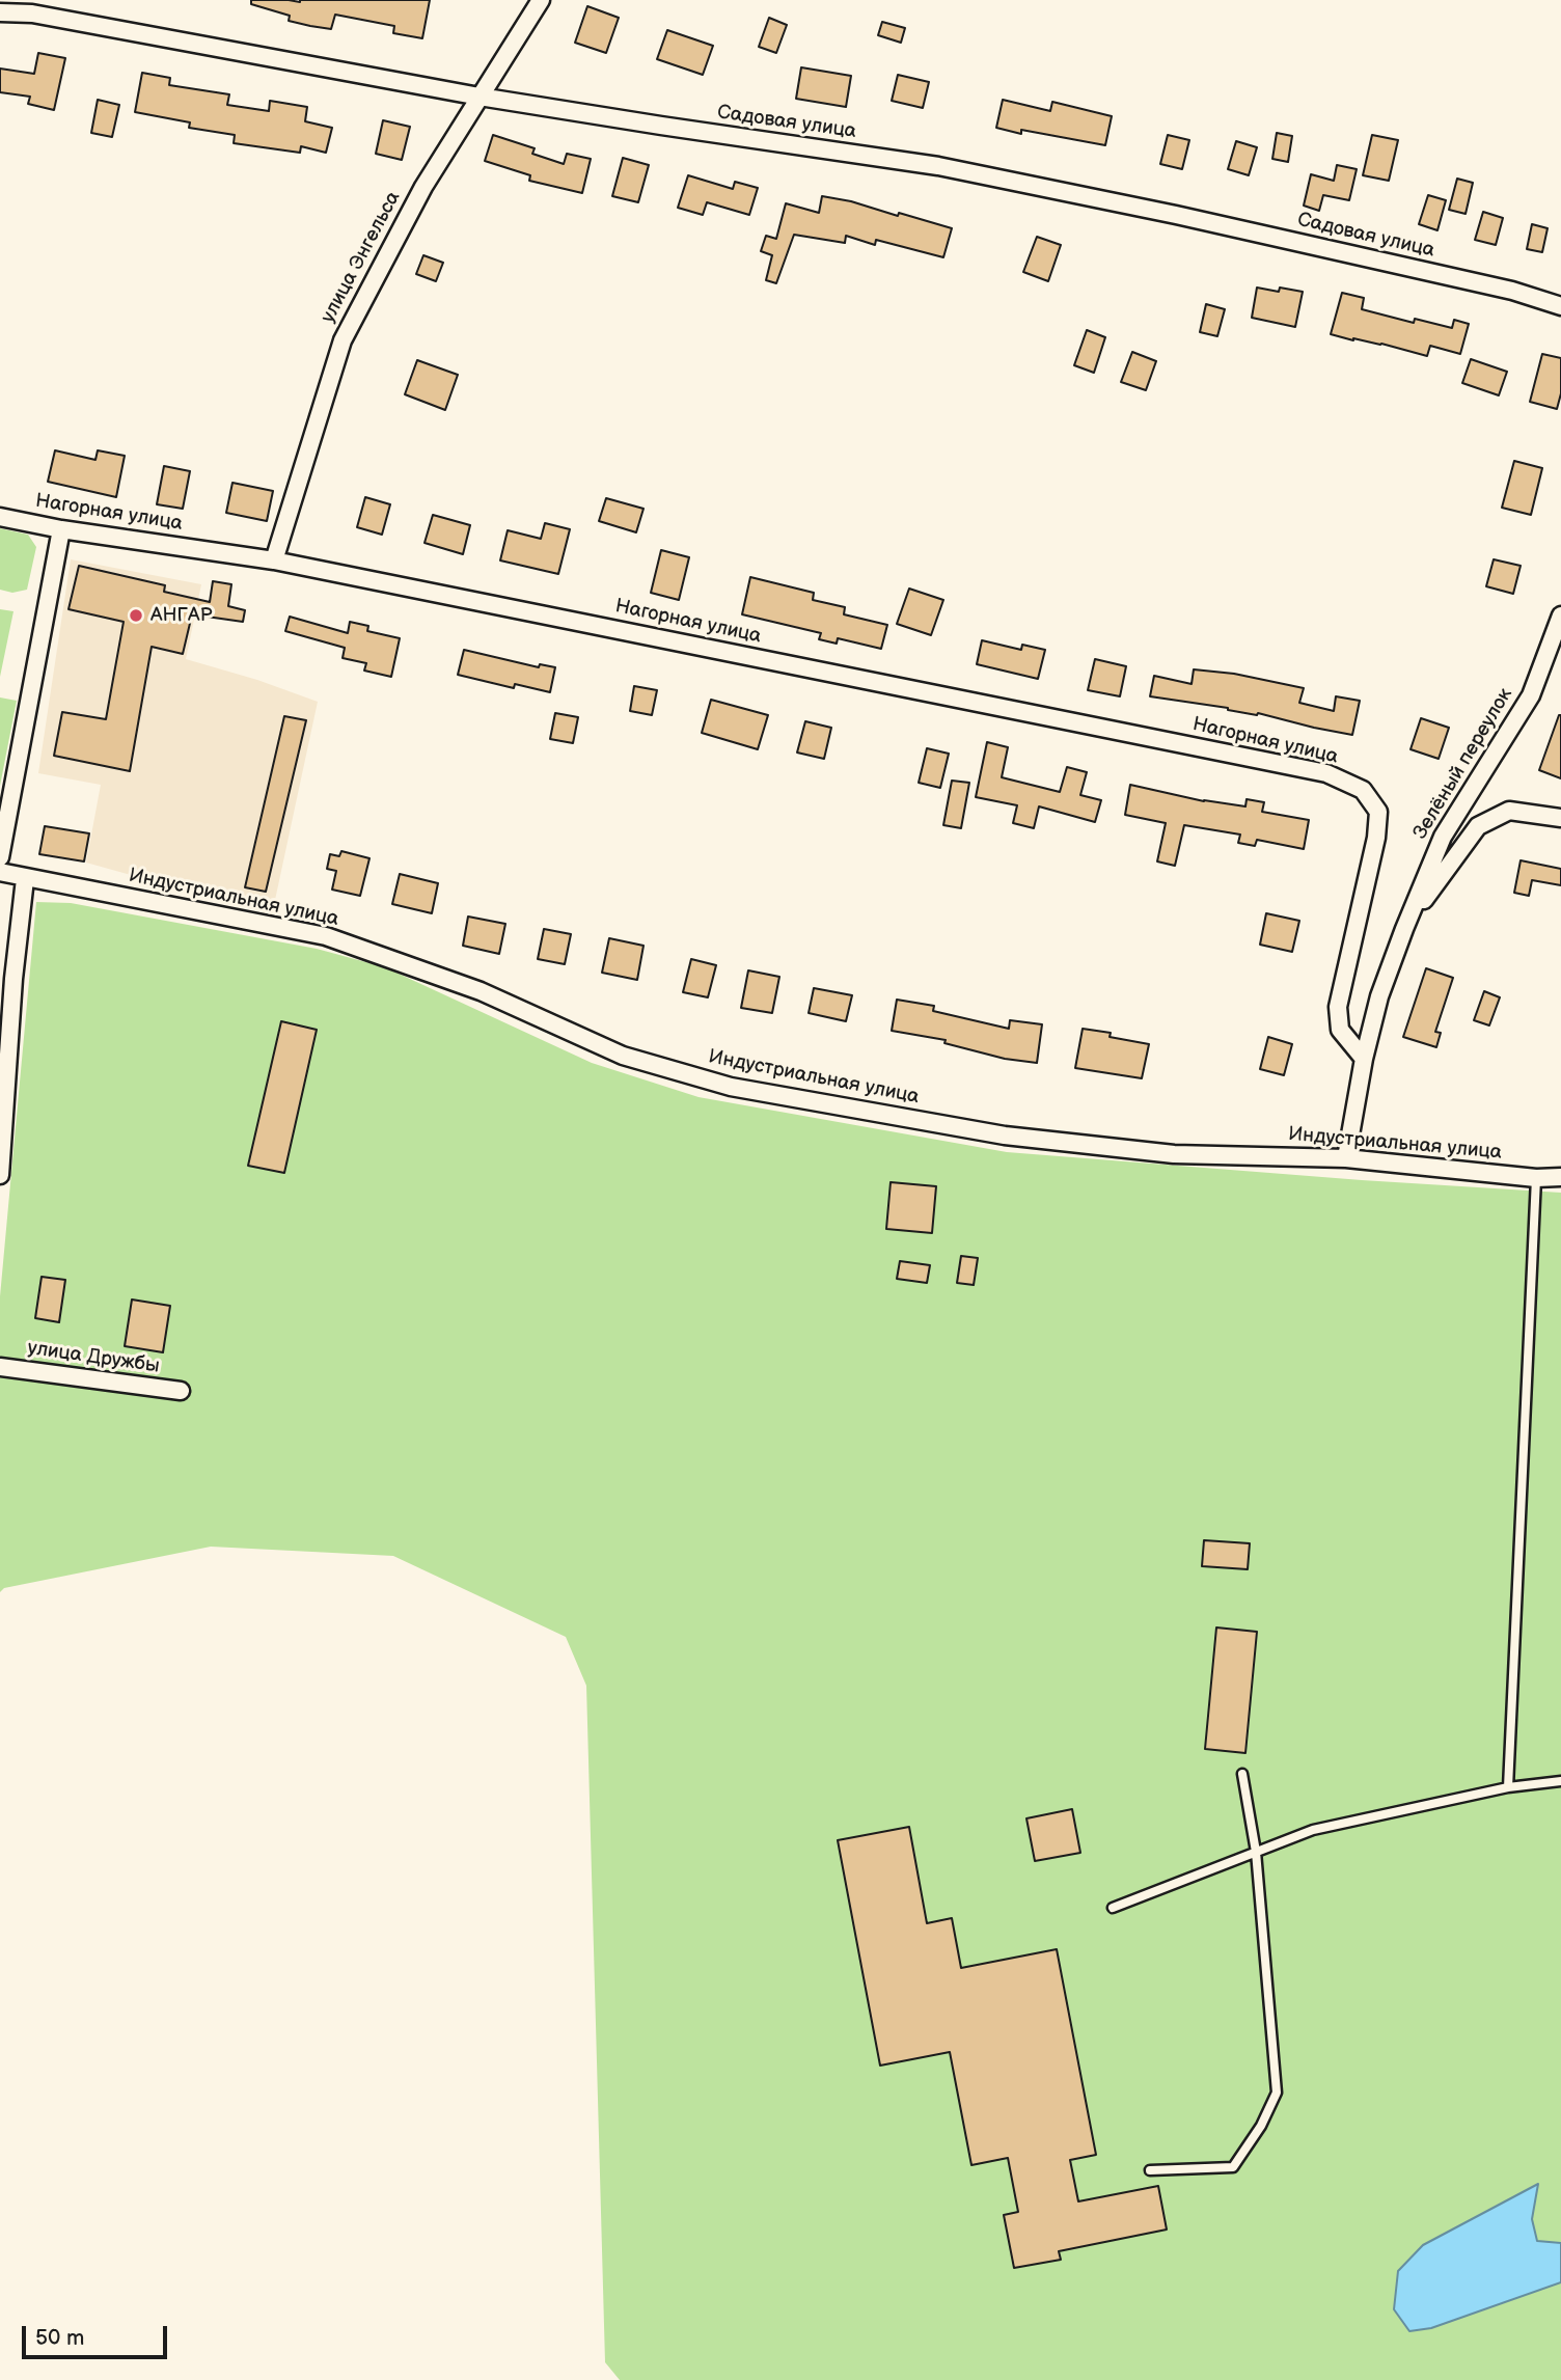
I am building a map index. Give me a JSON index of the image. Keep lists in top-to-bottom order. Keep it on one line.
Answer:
{"streets":{"street":["Садовая улица","улица Энгельса","Нагорная улица","Зелёный переулок","Индустриальная улица","улица Дружбы"]},"crossings":[["Садовая улица","улица Энгельса"],["улица Энгельса","Нагорная улица"],["Нагорная улица","Зелёный переулок"],["Зелёный переулок","Индустриальная улица"]],"places":["АНГАР"],"scale_bar":"50 m"}
